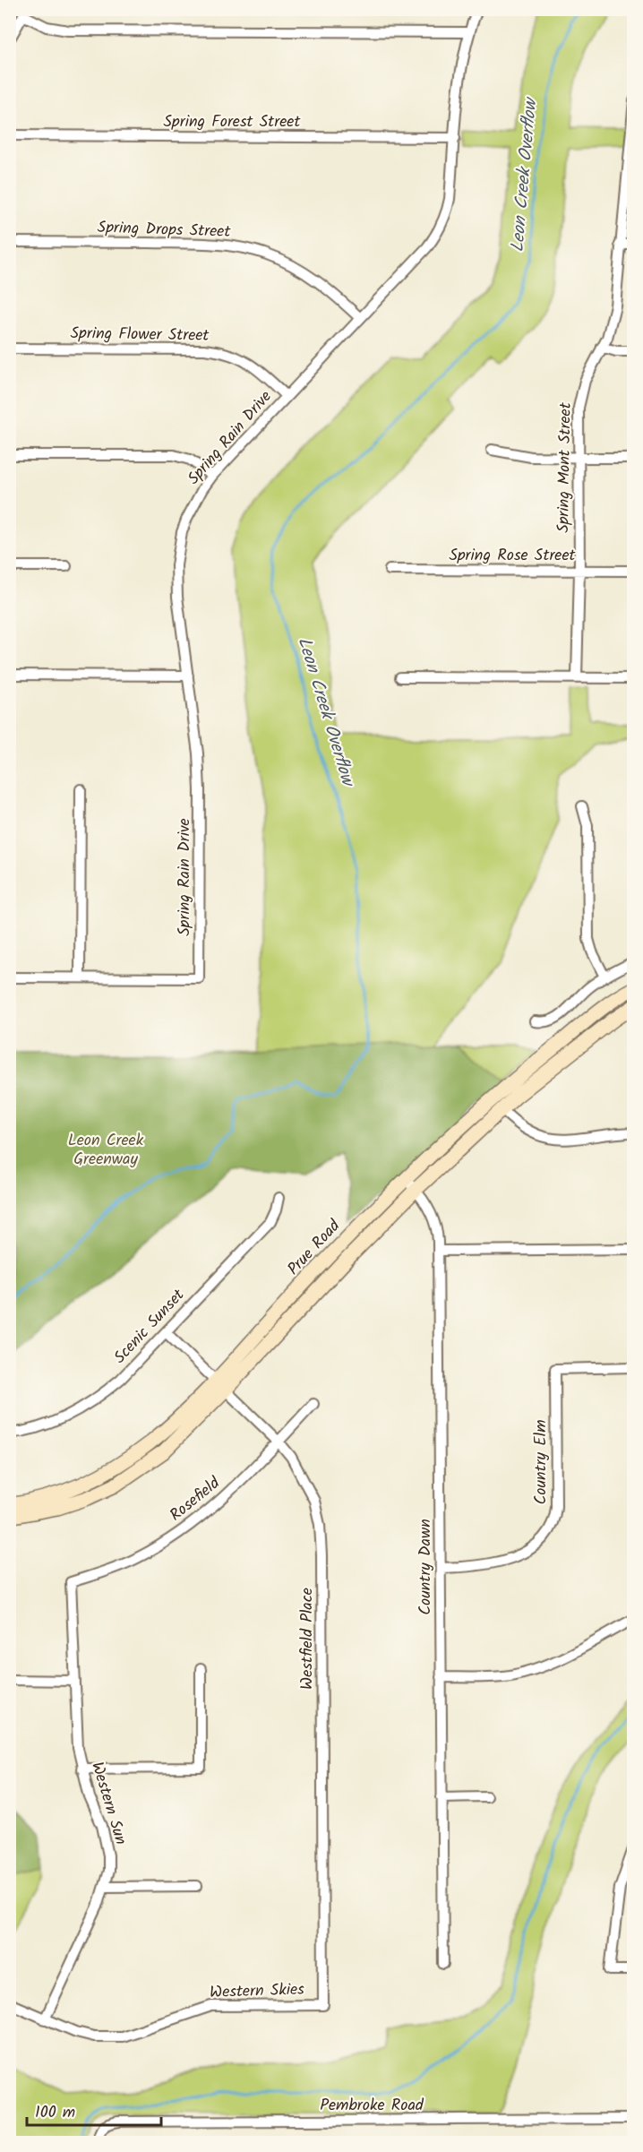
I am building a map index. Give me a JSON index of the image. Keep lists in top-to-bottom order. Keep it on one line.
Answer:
{"streets":{"main road":["Prue Road"],"street":["Spring Forest Street","Spring Drops Street","Spring Flower Street","Spring Rain Drive","Spring Mont Street","Spring Rose Street","Scenic Sunset","Country Elm","Rosefield","Country Dawn","Westfield Place","Western Sun","Western Skies","Pembroke Road"]},"crossings":[["Spring Forest Street","Spring Rain Drive"],["Spring Drops Street","Spring Rain Drive"],["Spring Flower Street","Spring Rain Drive"],["Spring Mont Street","Spring Rose Street"],["Prue Road","Country Dawn"],["Prue Road","Westfield Place"],["Scenic Sunset","Westfield Place"],["Country Elm","Country Dawn"],["Rosefield","Westfield Place"],["Rosefield","Western Sun"],["Westfield Place","Western Skies"],["Western Sun","Western Skies"]],"water":["Leon Creek Overflow"],"parks":["Leon Creek Greenway"],"scale_bar":"100 m"}
